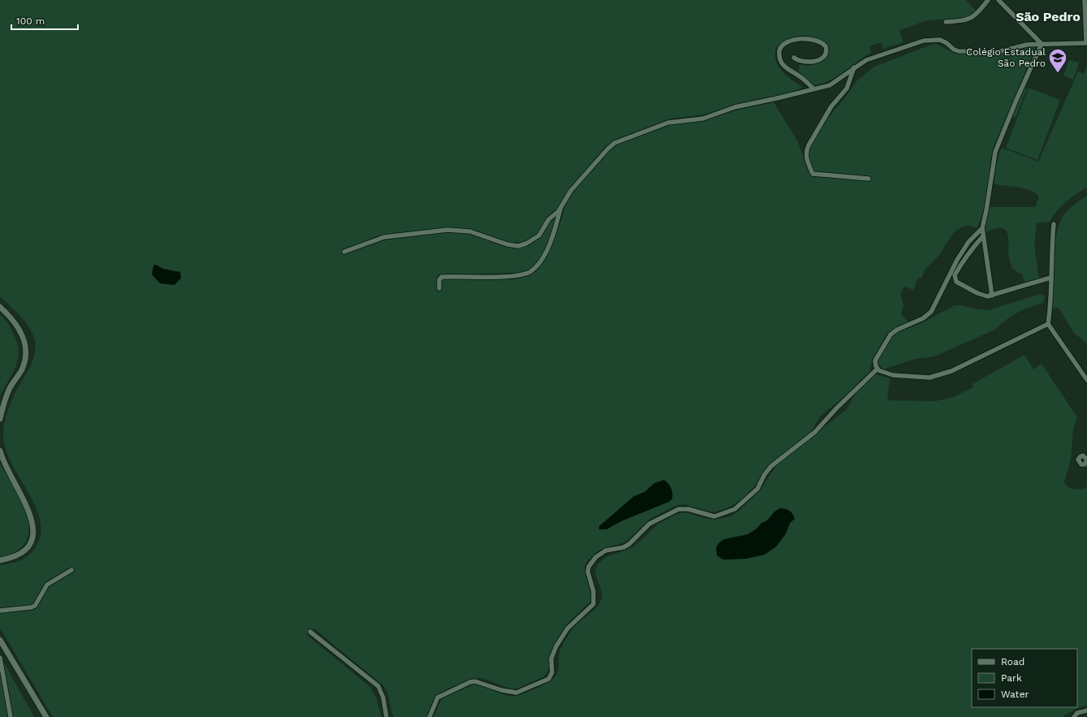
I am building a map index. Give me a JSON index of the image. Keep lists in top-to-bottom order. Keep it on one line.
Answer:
{"districts":["São Pedro"],"places":{"school or university":["Colégio Estadual São Pedro"]},"legend":["Road","Park","Water"],"scale_bar":"100 m"}
